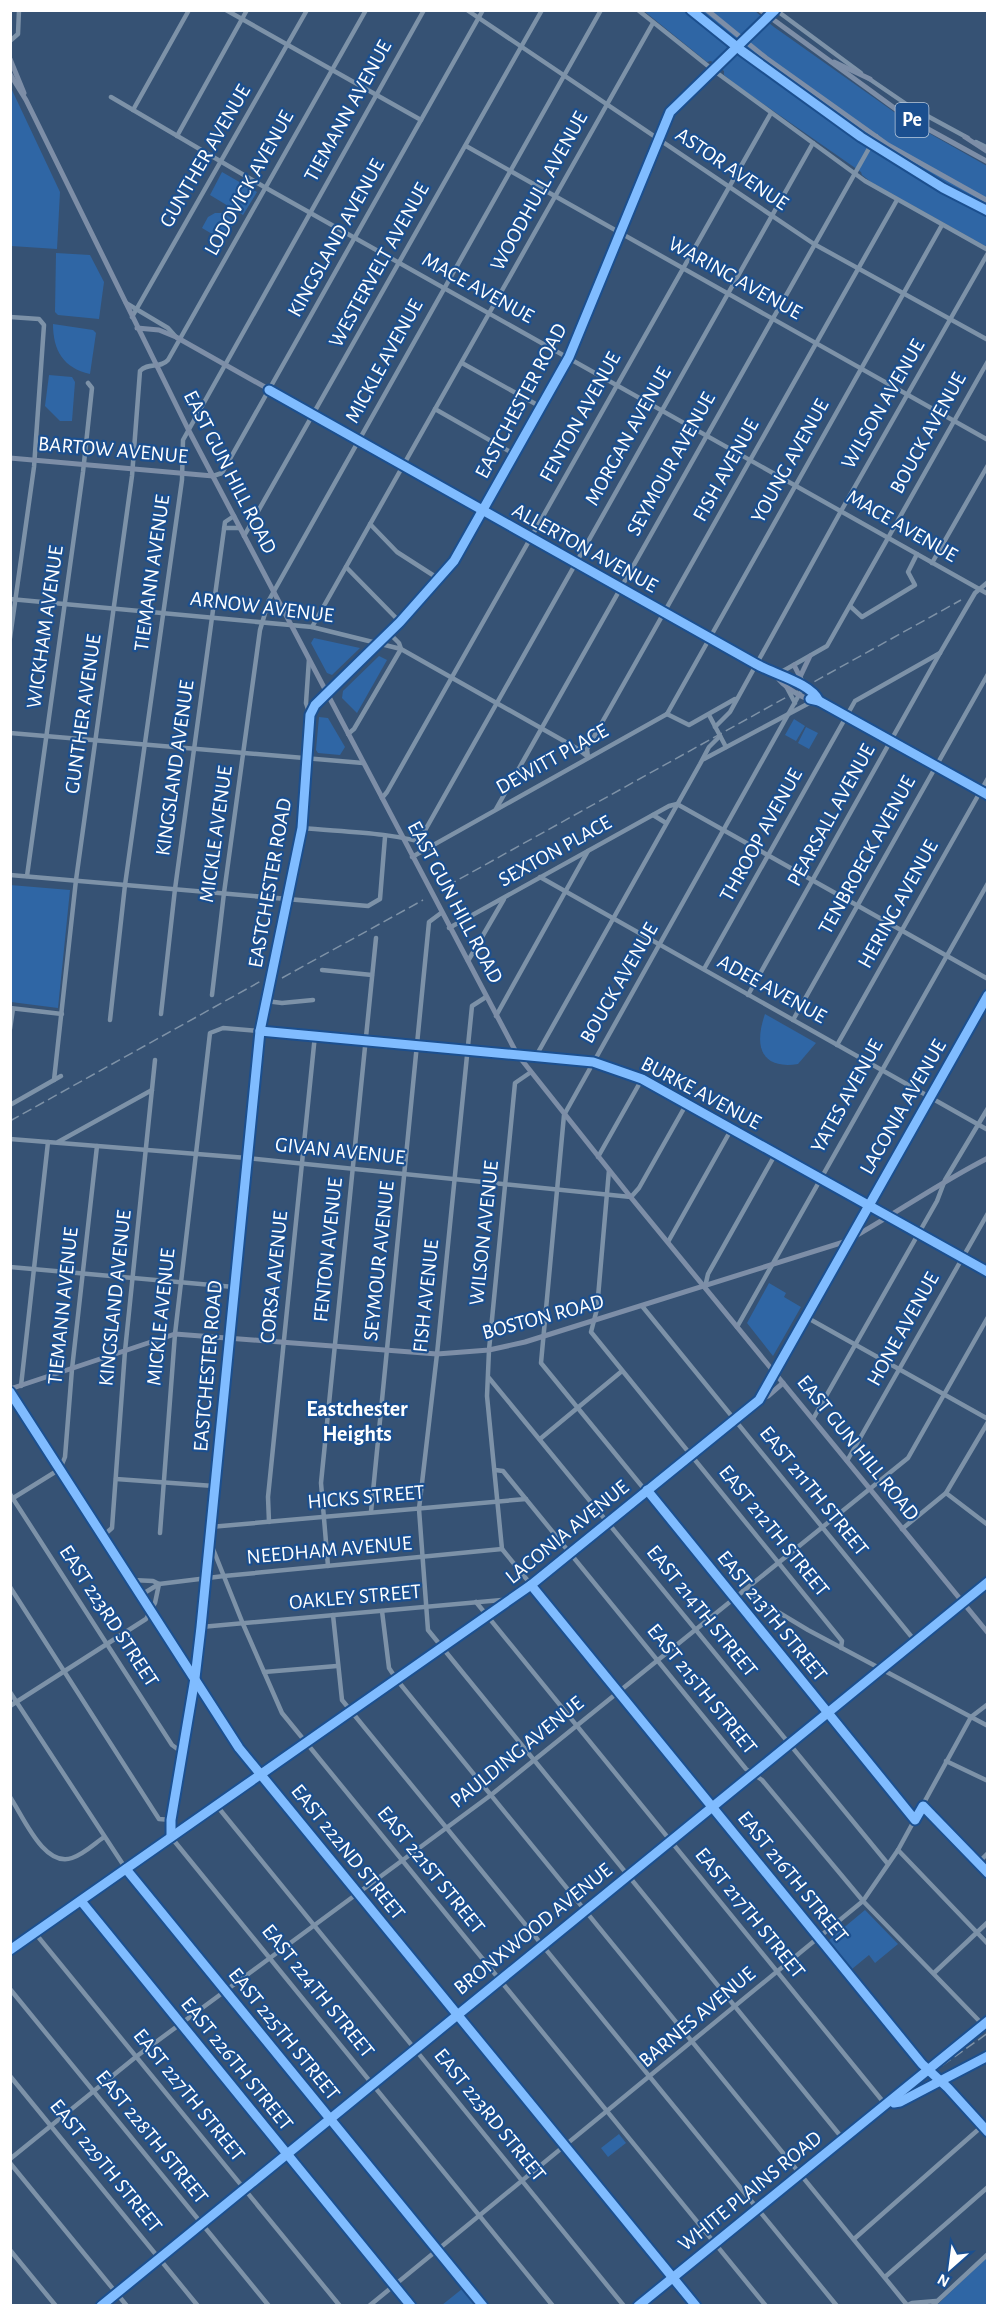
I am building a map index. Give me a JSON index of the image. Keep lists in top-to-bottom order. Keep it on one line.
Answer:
{"streets":{"main road":["Pe","EASTCHESTER ROAD","BARTOW AVENUE","EAST GUN HILL ROAD","ALLERTON AVENUE","BURKE AVENUE","BOSTON ROAD","WHITE PLAINS ROAD"],"street":["TIEMANN AVENUE","GUNTHER AVENUE","ASTOR AVENUE","LODOVICK AVENUE","WOODHULL AVENUE","KINGSLAND AVENUE","WESTERVELT AVENUE","WARING AVENUE","MACE AVENUE","MICKLE AVENUE","WILSON AVENUE","FENTON AVENUE","BOUCK AVENUE","MORGAN AVENUE","YOUNG AVENUE","SEYMOUR AVENUE","FISH AVENUE","ARNOW AVENUE","WICKHAM AVENUE","DEWITT PLACE","PEARSALL AVENUE","THROOP AVENUE","SEXTON PLACE","TENBROECK AVENUE","HERING AVENUE","ADEE AVENUE","YATES AVENUE","LACONIA AVENUE","GIVAN AVENUE","CORSA AVENUE","HONE AVENUE","EAST 211TH STREET","HICKS STREET","EAST 212TH STREET","NEEDHAM AVENUE","OAKLEY STREET","EAST 214TH STREET","EAST 223RD STREET","EAST 213TH STREET","EAST 215TH STREET","PAULDING AVENUE","EAST 222ND STREET","EAST 221ST STREET","EAST 216TH STREET","EAST 217TH STREET","BRONXWOOD AVENUE","EAST 224TH STREET","BARNES AVENUE","EAST 225TH STREET","EAST 226TH STREET","EAST 227TH STREET","EAST 228TH STREET","EAST 229TH STREET"]},"crossings":[["TIEMANN AVENUE","MACE AVENUE"],["TIEMANN AVENUE","BARTOW AVENUE"],["TIEMANN AVENUE","EAST GUN HILL ROAD"],["TIEMANN AVENUE","ALLERTON AVENUE"],["TIEMANN AVENUE","ARNOW AVENUE"],["TIEMANN AVENUE","GIVAN AVENUE"],["TIEMANN AVENUE","BOSTON ROAD"],["TIEMANN AVENUE","EAST 222ND STREET"],["Pe","EASTCHESTER ROAD"],["Pe","SEYMOUR AVENUE"],["GUNTHER AVENUE","LODOVICK AVENUE"],["GUNTHER AVENUE","MACE AVENUE"],["GUNTHER AVENUE","BARTOW AVENUE"],["GUNTHER AVENUE","EAST GUN HILL ROAD"],["GUNTHER AVENUE","ALLERTON AVENUE"],["GUNTHER AVENUE","ARNOW AVENUE"],["ASTOR AVENUE","WOODHULL AVENUE"],["ASTOR AVENUE","KINGSLAND AVENUE"],["ASTOR AVENUE","WESTERVELT AVENUE"],["ASTOR AVENUE","MICKLE AVENUE"],["ASTOR AVENUE","EASTCHESTER ROAD"],["ASTOR AVENUE","WILSON AVENUE"],["ASTOR AVENUE","FENTON AVENUE"],["ASTOR AVENUE","MORGAN AVENUE"],["ASTOR AVENUE","YOUNG AVENUE"],["ASTOR AVENUE","SEYMOUR AVENUE"],["ASTOR AVENUE","FISH AVENUE"],["LODOVICK AVENUE","MACE AVENUE"],["LODOVICK AVENUE","EAST GUN HILL ROAD"],["LODOVICK AVENUE","ALLERTON AVENUE"],["WOODHULL AVENUE","WARING AVENUE"],["WOODHULL AVENUE","MACE AVENUE"],["WOODHULL AVENUE","ALLERTON AVENUE"],["WOODHULL AVENUE","ARNOW AVENUE"],["KINGSLAND AVENUE","MACE AVENUE"],["KINGSLAND AVENUE","BARTOW AVENUE"],["KINGSLAND AVENUE","EAST GUN HILL ROAD"],["KINGSLAND AVENUE","ALLERTON AVENUE"],["KINGSLAND AVENUE","ARNOW AVENUE"],["KINGSLAND AVENUE","GIVAN AVENUE"],["KINGSLAND AVENUE","BOSTON ROAD"],["KINGSLAND AVENUE","EAST 222ND STREET"],["WESTERVELT AVENUE","WARING AVENUE"],["WESTERVELT AVENUE","MACE AVENUE"],["WESTERVELT AVENUE","EAST GUN HILL ROAD"],["WESTERVELT AVENUE","ALLERTON AVENUE"],["WARING AVENUE","MICKLE AVENUE"],["WARING AVENUE","EASTCHESTER ROAD"],["WARING AVENUE","WILSON AVENUE"],["WARING AVENUE","FENTON AVENUE"],["WARING AVENUE","BOUCK AVENUE"],["WARING AVENUE","MORGAN AVENUE"],["WARING AVENUE","YOUNG AVENUE"],["WARING AVENUE","SEYMOUR AVENUE"],["WARING AVENUE","FISH AVENUE"],["MACE AVENUE","MICKLE AVENUE"],["MACE AVENUE","EASTCHESTER ROAD"],["MACE AVENUE","WILSON AVENUE"],["MACE AVENUE","FENTON AVENUE"],["MACE AVENUE","BOUCK AVENUE"],["MACE AVENUE","MORGAN AVENUE"],["MACE AVENUE","YOUNG AVENUE"],["MACE AVENUE","SEYMOUR AVENUE"],["MACE AVENUE","FISH AVENUE"],["MACE AVENUE","PEARSALL AVENUE"],["MICKLE AVENUE","EAST GUN HILL ROAD"],["MICKLE AVENUE","ALLERTON AVENUE"],["MICKLE AVENUE","ARNOW AVENUE"],["MICKLE AVENUE","BURKE AVENUE"],["MICKLE AVENUE","GIVAN AVENUE"],["MICKLE AVENUE","BOSTON ROAD"],["EASTCHESTER ROAD","EAST GUN HILL ROAD"],["EASTCHESTER ROAD","ALLERTON AVENUE"],["EASTCHESTER ROAD","ARNOW AVENUE"],["EASTCHESTER ROAD","BURKE AVENUE"],["EASTCHESTER ROAD","LACONIA AVENUE"],["EASTCHESTER ROAD","GIVAN AVENUE"],["EASTCHESTER ROAD","BOSTON ROAD"],["EASTCHESTER ROAD","HICKS STREET"],["EASTCHESTER ROAD","NEEDHAM AVENUE"],["EASTCHESTER ROAD","OAKLEY STREET"],["EASTCHESTER ROAD","EAST 223RD STREET"],["EASTCHESTER ROAD","EAST 222ND STREET"],["EASTCHESTER ROAD","EAST 221ST STREET"],["EASTCHESTER ROAD","EAST 224TH STREET"],["WILSON AVENUE","EAST GUN HILL ROAD"],["WILSON AVENUE","ALLERTON AVENUE"],["WILSON AVENUE","GIVAN AVENUE"],["WILSON AVENUE","BOSTON ROAD"],["WILSON AVENUE","HICKS STREET"],["WILSON AVENUE","NEEDHAM AVENUE"],["WILSON AVENUE","EAST 214TH STREET"],["WILSON AVENUE","EAST 215TH STREET"],["WILSON AVENUE","EAST 216TH STREET"],["FENTON AVENUE","EAST GUN HILL ROAD"],["FENTON AVENUE","ALLERTON AVENUE"],["FENTON AVENUE","ARNOW AVENUE"],["FENTON AVENUE","BURKE AVENUE"],["FENTON AVENUE","GIVAN AVENUE"],["FENTON AVENUE","BOSTON ROAD"],["FENTON AVENUE","HICKS STREET"],["FENTON AVENUE","NEEDHAM AVENUE"],["BOUCK AVENUE","EAST GUN HILL ROAD"],["BOUCK AVENUE","ALLERTON AVENUE"],["BOUCK AVENUE","ADEE AVENUE"],["BOUCK AVENUE","BURKE AVENUE"],["BOUCK AVENUE","GIVAN AVENUE"],["BOUCK AVENUE","BOSTON ROAD"],["BOUCK AVENUE","EAST 213TH STREET"],["MORGAN AVENUE","ALLERTON AVENUE"],["MORGAN AVENUE","ARNOW AVENUE"],["BARTOW AVENUE","EAST GUN HILL ROAD"],["BARTOW AVENUE","WICKHAM AVENUE"],["YOUNG AVENUE","ALLERTON AVENUE"],["YOUNG AVENUE","DEWITT PLACE"],["SEYMOUR AVENUE","EAST GUN HILL ROAD"],["SEYMOUR AVENUE","ALLERTON AVENUE"],["SEYMOUR AVENUE","ARNOW AVENUE"],["SEYMOUR AVENUE","DEWITT PLACE"],["SEYMOUR AVENUE","BURKE AVENUE"],["SEYMOUR AVENUE","GIVAN AVENUE"],["SEYMOUR AVENUE","BOSTON ROAD"],["SEYMOUR AVENUE","HICKS STREET"],["FISH AVENUE","EAST GUN HILL ROAD"],["FISH AVENUE","ALLERTON AVENUE"],["FISH AVENUE","ARNOW AVENUE"],["FISH AVENUE","DEWITT PLACE"],["FISH AVENUE","BURKE AVENUE"],["FISH AVENUE","LACONIA AVENUE"],["FISH AVENUE","GIVAN AVENUE"],["FISH AVENUE","BOSTON ROAD"],["FISH AVENUE","HICKS STREET"],["FISH AVENUE","NEEDHAM AVENUE"],["FISH AVENUE","OAKLEY STREET"],["FISH AVENUE","PAULDING AVENUE"],["FISH AVENUE","BRONXWOOD AVENUE"],["FISH AVENUE","BARNES AVENUE"],["FISH AVENUE","WHITE PLAINS ROAD"],["EAST GUN HILL ROAD","ALLERTON AVENUE"],["EAST GUN HILL ROAD","ARNOW AVENUE"],["EAST GUN HILL ROAD","DEWITT PLACE"],["EAST GUN HILL ROAD","SEXTON PLACE"],["EAST GUN HILL ROAD","BURKE AVENUE"],["EAST GUN HILL ROAD","YATES AVENUE"],["EAST GUN HILL ROAD","LACONIA AVENUE"],["EAST GUN HILL ROAD","GIVAN AVENUE"],["EAST GUN HILL ROAD","BOSTON ROAD"],["EAST GUN HILL ROAD","HONE AVENUE"],["EAST GUN HILL ROAD","PAULDING AVENUE"],["EAST GUN HILL ROAD","BRONXWOOD AVENUE"],["ALLERTON AVENUE","PEARSALL AVENUE"],["ALLERTON AVENUE","THROOP AVENUE"],["ALLERTON AVENUE","TENBROECK AVENUE"],["ALLERTON AVENUE","HERING AVENUE"],["ARNOW AVENUE","WICKHAM AVENUE"],["ARNOW AVENUE","DEWITT PLACE"],["PEARSALL AVENUE","THROOP AVENUE"],["PEARSALL AVENUE","ADEE AVENUE"],["THROOP AVENUE","ADEE AVENUE"],["SEXTON PLACE","ADEE AVENUE"],["TENBROECK AVENUE","ADEE AVENUE"],["HERING AVENUE","ADEE AVENUE"],["ADEE AVENUE","YATES AVENUE"],["ADEE AVENUE","LACONIA AVENUE"],["BURKE AVENUE","YATES AVENUE"],["BURKE AVENUE","LACONIA AVENUE"],["BURKE AVENUE","CORSA AVENUE"],["BURKE AVENUE","BOSTON ROAD"],["BURKE AVENUE","HONE AVENUE"],["YATES AVENUE","BOSTON ROAD"],["LACONIA AVENUE","BOSTON ROAD"],["LACONIA AVENUE","EAST 211TH STREET"],["LACONIA AVENUE","EAST 212TH STREET"],["LACONIA AVENUE","OAKLEY STREET"],["LACONIA AVENUE","EAST 214TH STREET"],["LACONIA AVENUE","EAST 223RD STREET"],["LACONIA AVENUE","EAST 213TH STREET"],["LACONIA AVENUE","EAST 215TH STREET"],["LACONIA AVENUE","EAST 222ND STREET"],["LACONIA AVENUE","EAST 221ST STREET"],["LACONIA AVENUE","EAST 216TH STREET"],["LACONIA AVENUE","EAST 217TH STREET"],["LACONIA AVENUE","EAST 224TH STREET"],["LACONIA AVENUE","EAST 225TH STREET"],["LACONIA AVENUE","EAST 226TH STREET"],["LACONIA AVENUE","EAST 227TH STREET"],["GIVAN AVENUE","CORSA AVENUE"],["CORSA AVENUE","BOSTON ROAD"],["CORSA AVENUE","HICKS STREET"],["BOSTON ROAD","EAST 211TH STREET"],["BOSTON ROAD","EAST 212TH STREET"],["BOSTON ROAD","EAST 213TH STREET"],["BOSTON ROAD","EAST 222ND STREET"],["EAST 211TH STREET","PAULDING AVENUE"],["EAST 211TH STREET","BRONXWOOD AVENUE"],["HICKS STREET","EAST 215TH STREET"],["EAST 212TH STREET","PAULDING AVENUE"],["NEEDHAM AVENUE","EAST 222ND STREET"],["NEEDHAM AVENUE","EAST 221ST STREET"],["NEEDHAM AVENUE","EAST 216TH STREET"],["OAKLEY STREET","EAST 221ST STREET"],["OAKLEY STREET","EAST 217TH STREET"],["EAST 214TH STREET","PAULDING AVENUE"],["EAST 214TH STREET","BRONXWOOD AVENUE"],["EAST 214TH STREET","BARNES AVENUE"],["EAST 223RD STREET","PAULDING AVENUE"],["EAST 223RD STREET","BRONXWOOD AVENUE"],["EAST 223RD STREET","BARNES AVENUE"],["EAST 213TH STREET","PAULDING AVENUE"],["EAST 213TH STREET","BRONXWOOD AVENUE"],["EAST 213TH STREET","BARNES AVENUE"],["EAST 215TH STREET","PAULDING AVENUE"],["EAST 215TH STREET","BRONXWOOD AVENUE"],["EAST 215TH STREET","BARNES AVENUE"],["EAST 215TH STREET","WHITE PLAINS ROAD"],["PAULDING AVENUE","EAST 222ND STREET"],["PAULDING AVENUE","EAST 221ST STREET"],["PAULDING AVENUE","EAST 216TH STREET"],["PAULDING AVENUE","EAST 217TH STREET"],["PAULDING AVENUE","EAST 224TH STREET"],["PAULDING AVENUE","EAST 225TH STREET"],["PAULDING AVENUE","EAST 226TH STREET"],["PAULDING AVENUE","EAST 227TH STREET"],["PAULDING AVENUE","EAST 228TH STREET"],["PAULDING AVENUE","EAST 229TH STREET"],["EAST 222ND STREET","BRONXWOOD AVENUE"],["EAST 222ND STREET","BARNES AVENUE"],["EAST 222ND STREET","WHITE PLAINS ROAD"],["EAST 221ST STREET","BRONXWOOD AVENUE"],["EAST 221ST STREET","BARNES AVENUE"],["EAST 221ST STREET","WHITE PLAINS ROAD"],["EAST 216TH STREET","BRONXWOOD AVENUE"],["EAST 216TH STREET","BARNES AVENUE"],["EAST 216TH STREET","WHITE PLAINS ROAD"],["EAST 217TH STREET","BRONXWOOD AVENUE"],["EAST 217TH STREET","BARNES AVENUE"],["EAST 217TH STREET","WHITE PLAINS ROAD"],["BRONXWOOD AVENUE","EAST 224TH STREET"],["BRONXWOOD AVENUE","EAST 225TH STREET"],["BRONXWOOD AVENUE","EAST 226TH STREET"],["BRONXWOOD AVENUE","EAST 227TH STREET"],["BRONXWOOD AVENUE","EAST 228TH STREET"],["BRONXWOOD AVENUE","EAST 229TH STREET"],["EAST 224TH STREET","BARNES AVENUE"],["BARNES AVENUE","EAST 225TH STREET"],["BARNES AVENUE","EAST 226TH STREET"]],"districts":["Eastchester Heights"],"north":"bottom left"}
